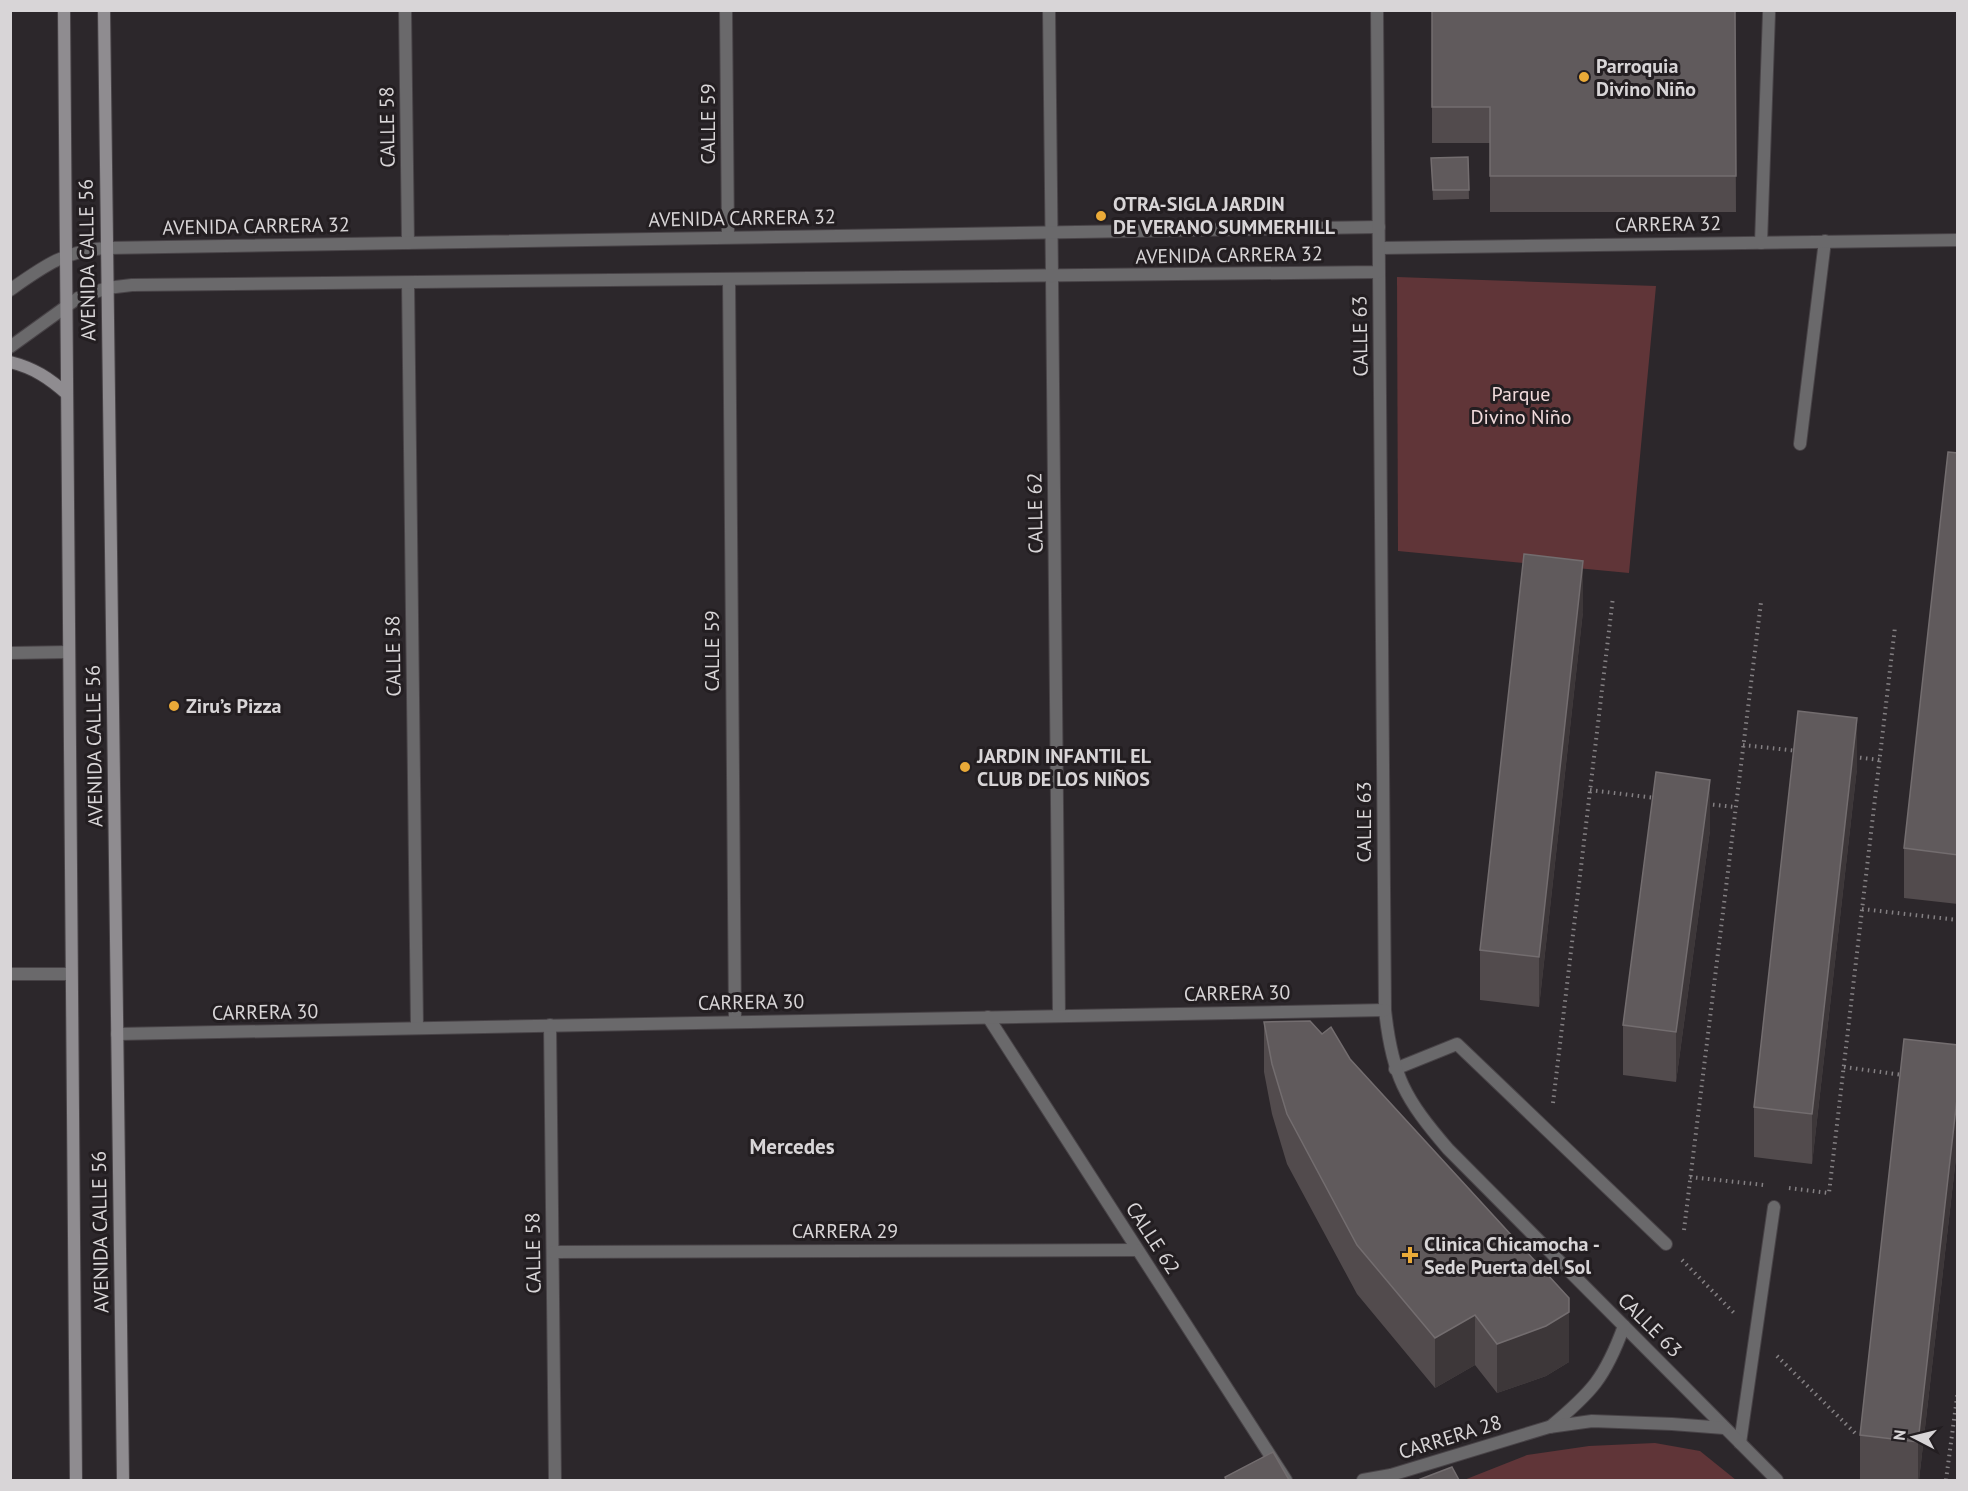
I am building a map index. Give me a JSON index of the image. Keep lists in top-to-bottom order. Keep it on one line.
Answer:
{"streets":{"main road":["AVENIDA CALLE 56"],"street":["CALLE 59","CALLE 58","AVENIDA CARRERA 32","CARRERA 32","CALLE 63","CALLE 62","CARRERA 30","CARRERA 29","CARRERA 28"]},"crossings":[["CALLE 59","AVENIDA CARRERA 32"],["CALLE 59","CARRERA 30"],["CALLE 58","AVENIDA CARRERA 32"],["CALLE 58","CARRERA 30"],["CALLE 58","CARRERA 29"],["AVENIDA CARRERA 32","AVENIDA CALLE 56"],["AVENIDA CARRERA 32","CALLE 63"],["AVENIDA CARRERA 32","CALLE 62"],["CARRERA 32","CALLE 63"],["AVENIDA CALLE 56","CARRERA 30"],["CALLE 63","CARRERA 30"],["CALLE 63","CARRERA 28"],["CALLE 62","CARRERA 30"],["CALLE 62","CARRERA 29"]],"districts":["Mercedes"],"parks":["Parque Divino Niño"],"places":{"other":["Parroquia Divino Niño","OTRA-SIGLA JARDIN DE VERANO SUMMERHILL","Ziru’s Pizza","JARDIN INFANTIL EL CLUB DE LOS NIÑOS"],"health":["Clinica Chicamocha - Sede Puerta del Sol"]},"north":"left"}
